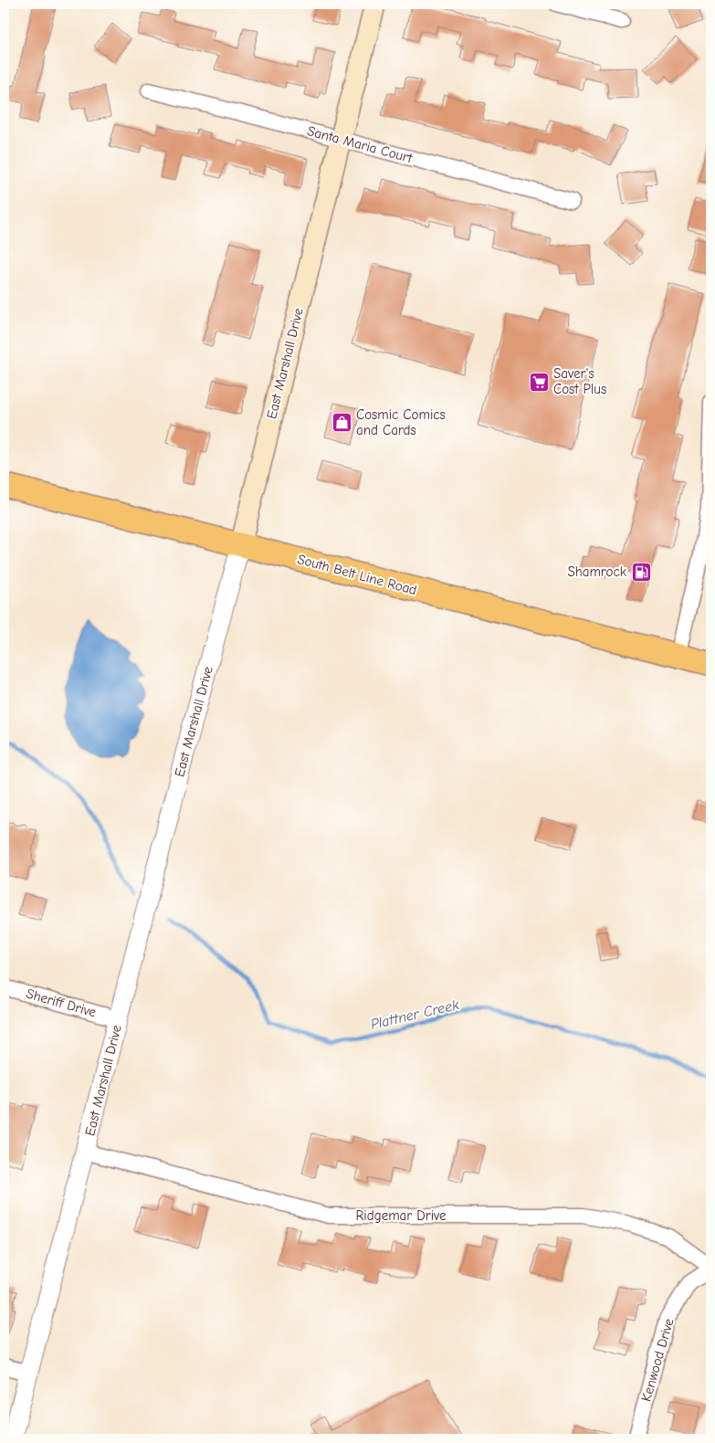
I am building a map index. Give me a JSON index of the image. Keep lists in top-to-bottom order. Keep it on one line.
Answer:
{"streets":{"main road":["East Marshall Drive","South Belt Line Road"],"street":["Santa Maria Court","Sheriff Drive","Ridgemar Drive","Kenwood Drive"]},"crossings":[["Santa Maria Court","East Marshall Drive"],["East Marshall Drive","South Belt Line Road"],["East Marshall Drive","Sheriff Drive"],["East Marshall Drive","Ridgemar Drive"],["Ridgemar Drive","Kenwood Drive"]],"water":["Plattner Creek"],"places":{"supermarket":["Saver's Cost Plus"],"shop":["Cosmic Comics and Cards"],"fuel station":["Shamrock"]}}
